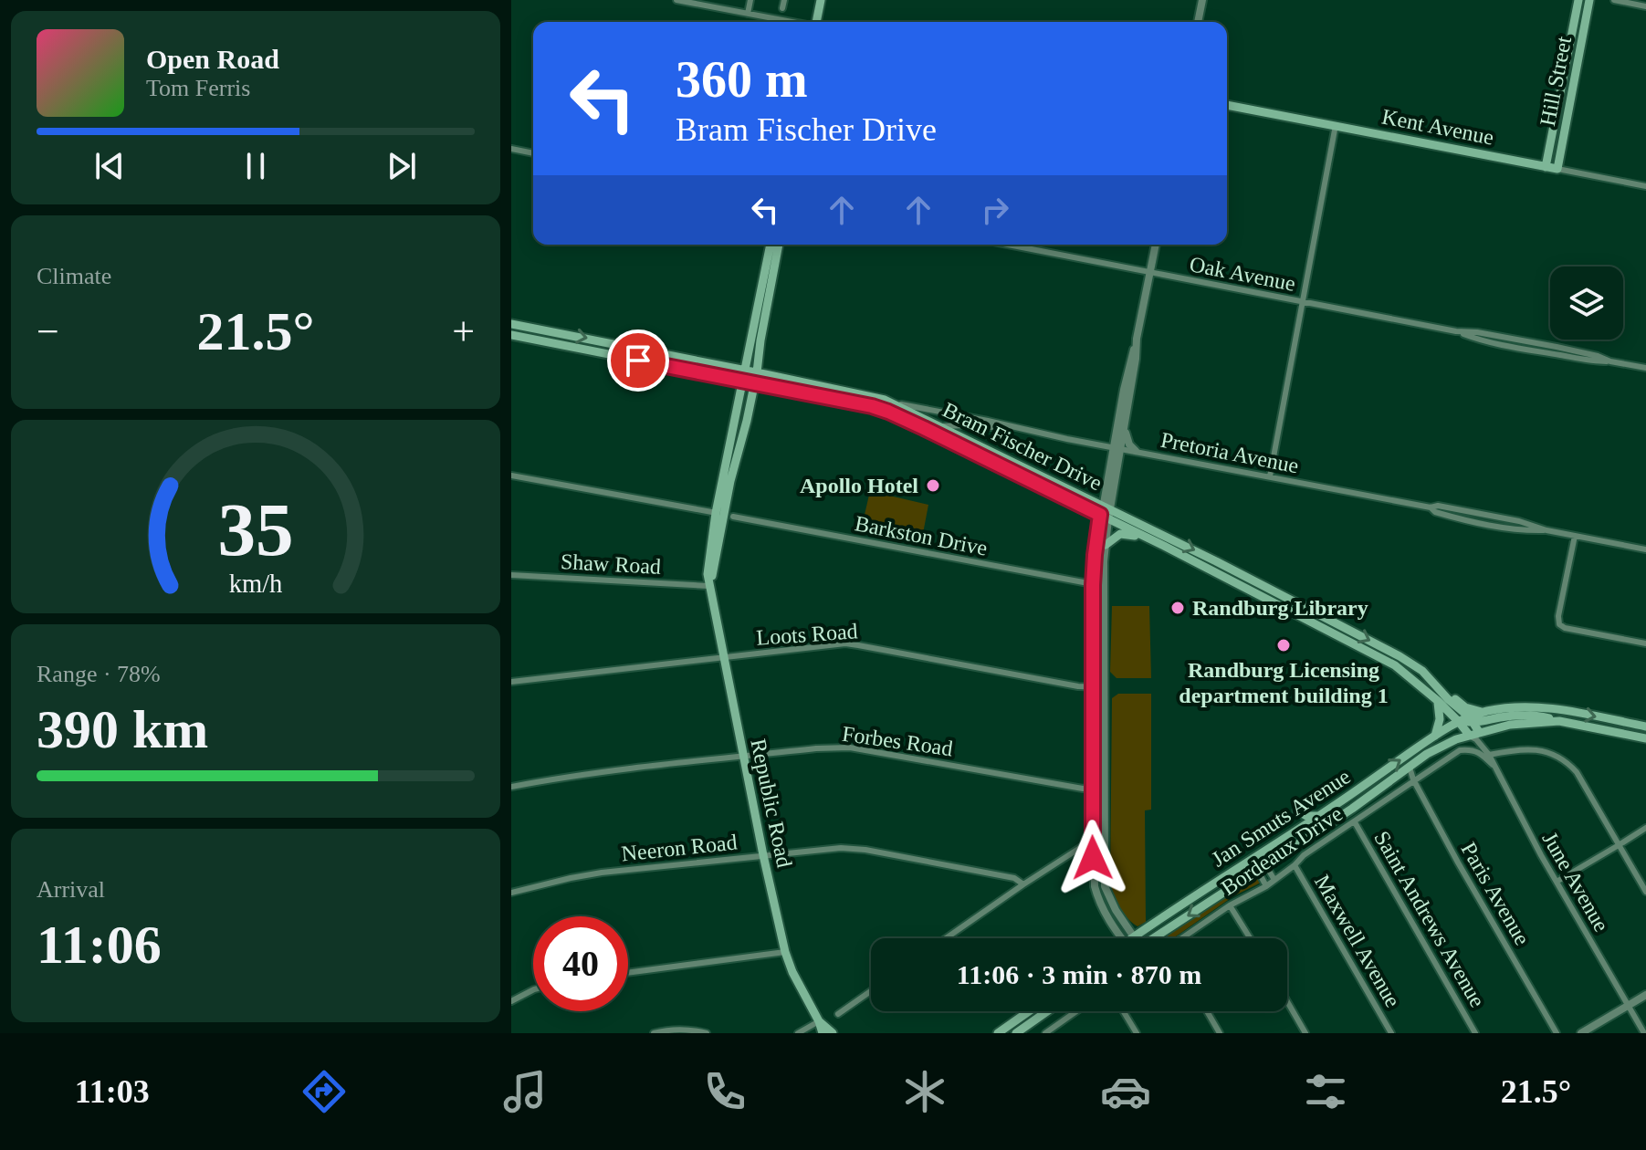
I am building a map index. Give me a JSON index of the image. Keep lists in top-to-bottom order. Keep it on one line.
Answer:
{"streets":{"main road":["Hill Street","Kent Avenue","Bram Fischer Drive","Republic Road","Jan Smuts Avenue"],"street":["Oak Avenue","Pretoria Avenue","Barkston Drive","Shaw Road","Loots Road","Forbes Road","Neeron Road","Bordeaux Drive","June Avenue","Paris Avenue","Saint Andrews Avenue","Maxwell Avenue"]},"crossings":[["Hill Street","Kent Avenue"],["Bram Fischer Drive","Pretoria Avenue"],["Bram Fischer Drive","Republic Road"],["Bram Fischer Drive","Jan Smuts Avenue"],["Bram Fischer Drive","June Avenue"],["Barkston Drive","Republic Road"],["Shaw Road","Republic Road"],["Loots Road","Republic Road"],["Forbes Road","Republic Road"],["Republic Road","Neeron Road"],["Jan Smuts Avenue","June Avenue"],["Jan Smuts Avenue","Paris Avenue"],["Bordeaux Drive","June Avenue"],["Bordeaux Drive","Paris Avenue"],["Bordeaux Drive","Saint Andrews Avenue"],["Bordeaux Drive","Maxwell Avenue"]],"places":["Apollo Hotel","Randburg Library","Randburg Licensing department building 1"],"page":{"turn":["360 m","Bram Fischer Drive"],"song":["Open Road","Tom Ferris"],"tile":["Climate",["Range · 78%","390 km"],["Arrival","11:06"]],"heat":["−","21.5°","+"],"limit":"40","trip":"11:06 · 3 min · 870 m","tabs":["11:03","21.5°"],"gauge":["35","km/h"]}}
